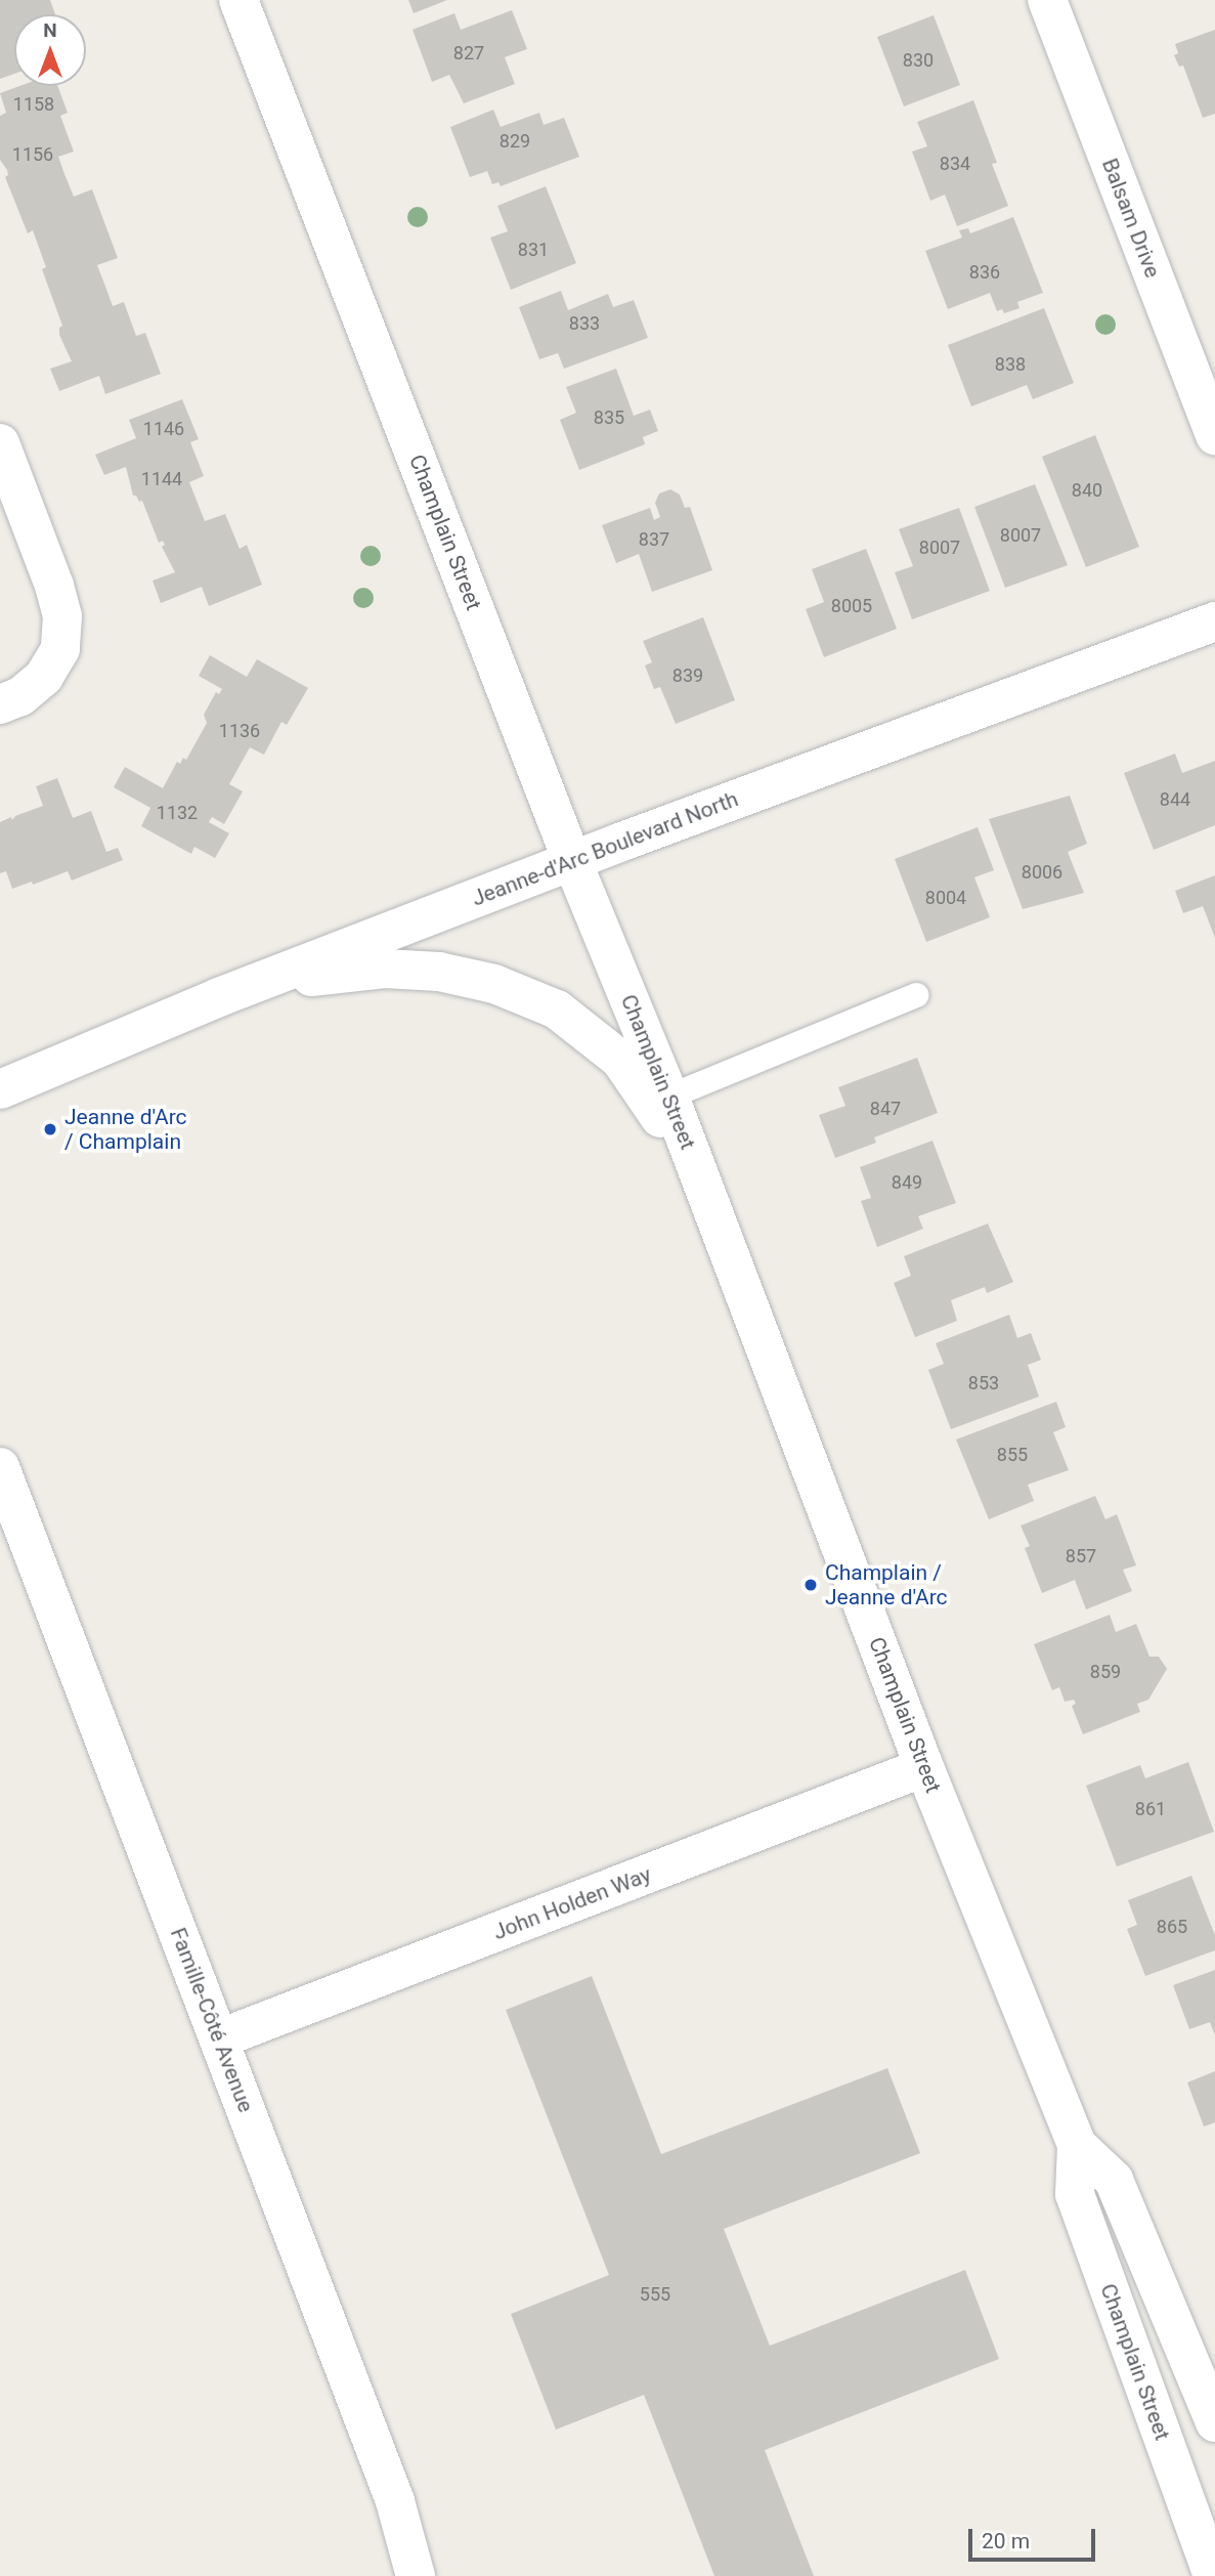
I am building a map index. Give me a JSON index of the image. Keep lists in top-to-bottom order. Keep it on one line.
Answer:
{"streets":{"main road":["Balsam Drive","Champlain Street","Jeanne-d'Arc Boulevard North","John Holden Way","Famille-Côté Avenue"]},"crossings":[["Champlain Street","Jeanne-d'Arc Boulevard North"],["Champlain Street","John Holden Way"],["John Holden Way","Famille-Côté Avenue"]],"places":["Jeanne d'Arc / Champlain","Champlain / Jeanne d'Arc"],"house_numbers":["827","830","1158","829","1156","834","831","836","833","838","835","1146","1144","840","8007","837","8007","8005","839","1136","844","1132","8006","8004","847","849","853","855","857","859","861","865","555"],"scale_bar":"20 m","north":"top"}
